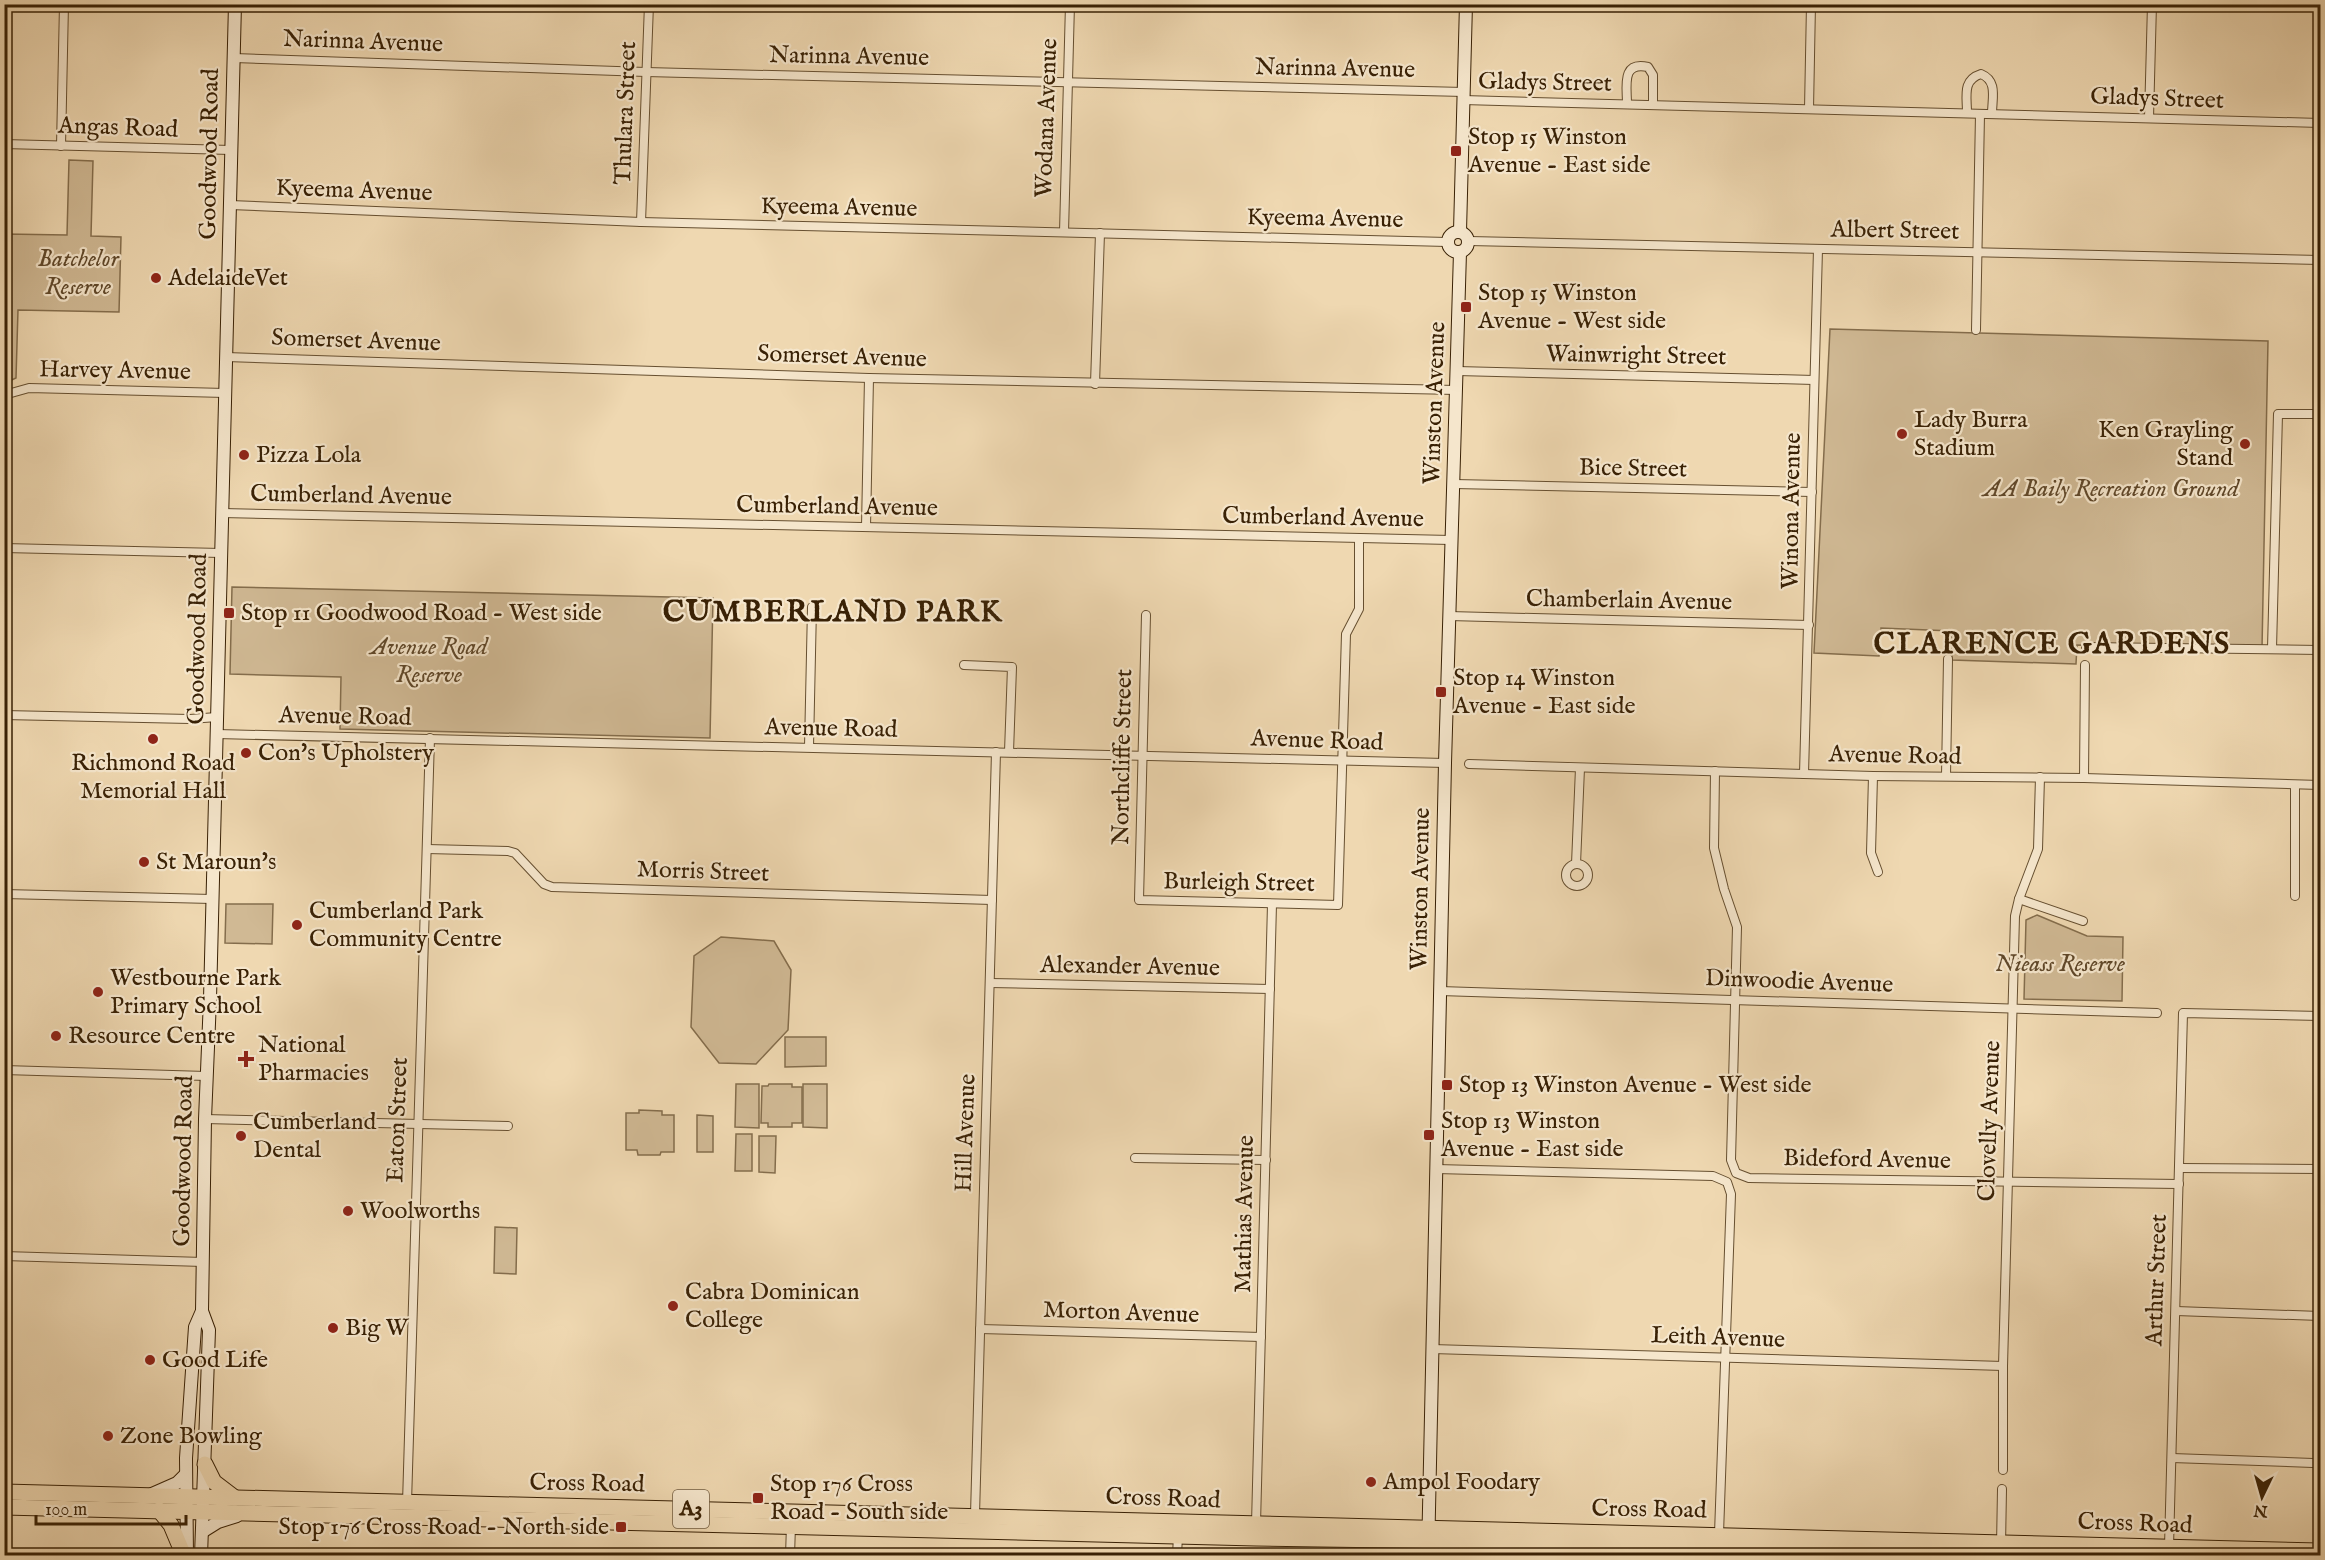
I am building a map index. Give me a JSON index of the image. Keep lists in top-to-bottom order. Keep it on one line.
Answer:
{"streets":{"highway":["Cross Road","A3"],"main road":["Goodwood Road","Winston Avenue"],"street":["Narinna Avenue","Gladys Street","Thulara Street","Wodana Avenue","Angas Road","Kyeema Avenue","Albert Street","Somerset Avenue","Wainwright Street","Harvey Avenue","Bice Street","Cumberland Avenue","Winona Avenue","Chamberlain Avenue","Avenue Road","Northcliffe Street","Morris Street","Burleigh Street","Alexander Avenue","Dinwoodie Avenue","Eaton Street","Clovelly Avenue","Hill Avenue","Bideford Avenue","Mathias Avenue","Arthur Street","Morton Avenue","Leith Avenue"]},"crossings":[["Narinna Avenue","Gladys Street"],["Narinna Avenue","Thulara Street"],["Narinna Avenue","Wodana Avenue"],["Narinna Avenue","Goodwood Road"],["Thulara Street","Kyeema Avenue"],["Wodana Avenue","Kyeema Avenue"],["Angas Road","Goodwood Road"],["Goodwood Road","Kyeema Avenue"],["Goodwood Road","Somerset Avenue"],["Goodwood Road","Harvey Avenue"],["Goodwood Road","Cumberland Avenue"],["Goodwood Road","Avenue Road"],["Goodwood Road","Cross Road"],["Kyeema Avenue","Albert Street"],["Kyeema Avenue","Winston Avenue"],["Albert Street","Winston Avenue"],["Albert Street","Winona Avenue"],["Somerset Avenue","Winston Avenue"],["Wainwright Street","Winston Avenue"],["Wainwright Street","Winona Avenue"],["Winston Avenue","Bice Street"],["Winston Avenue","Cumberland Avenue"],["Winston Avenue","Chamberlain Avenue"],["Winston Avenue","Avenue Road"],["Winston Avenue","Dinwoodie Avenue"],["Winston Avenue","Leith Avenue"],["Winston Avenue","Cross Road"],["Bice Street","Winona Avenue"],["Winona Avenue","Chamberlain Avenue"],["Winona Avenue","Avenue Road"],["Avenue Road","Northcliffe Street"],["Avenue Road","Burleigh Street"],["Avenue Road","Eaton Street"],["Avenue Road","Clovelly Avenue"],["Avenue Road","Hill Avenue"],["Northcliffe Street","Burleigh Street"],["Morris Street","Eaton Street"],["Morris Street","Hill Avenue"],["Burleigh Street","Mathias Avenue"],["Alexander Avenue","Hill Avenue"],["Alexander Avenue","Mathias Avenue"],["Dinwoodie Avenue","Clovelly Avenue"],["Dinwoodie Avenue","Bideford Avenue"],["Eaton Street","Cross Road"],["Clovelly Avenue","Bideford Avenue"],["Clovelly Avenue","Leith Avenue"],["Hill Avenue","Morton Avenue"],["Hill Avenue","Cross Road"],["Bideford Avenue","Arthur Street"],["Mathias Avenue","Morton Avenue"],["Mathias Avenue","Cross Road"],["Arthur Street","Cross Road"]],"districts":["CUMBERLAND PARK","CLARENCE GARDENS"],"parks":["Batchelor Reserve","AA Baily Recreation Ground","Avenue Road Reserve","Nieass Reserve"],"places":{"transit":["Stop 15 Winston Avenue - East side","Stop 15 Winston Avenue - West side","Stop 11 Goodwood Road - West side","Stop 14 Winston Avenue - East side","Stop 13 Winston Avenue - West side","Stop 13 Winston Avenue - East side","Stop 176 Cross Road - South side","Stop 176 Cross Road - North side"],"other":["AdelaideVet","Lady Burra Stadium","Ken Grayling Stand","Pizza Lola","Richmond Road Memorial Hall","Con's Upholstery","St Maroun's","Cumberland Park Community Centre","Westbourne Park Primary School","Resource Centre","Cumberland Dental","Woolworths","Cabra Dominican College","Big W","Good Life","Zone Bowling","Ampol Foodary"],"health":["National Pharmacies"]},"scale_bar":"100 m","north":"bottom"}
